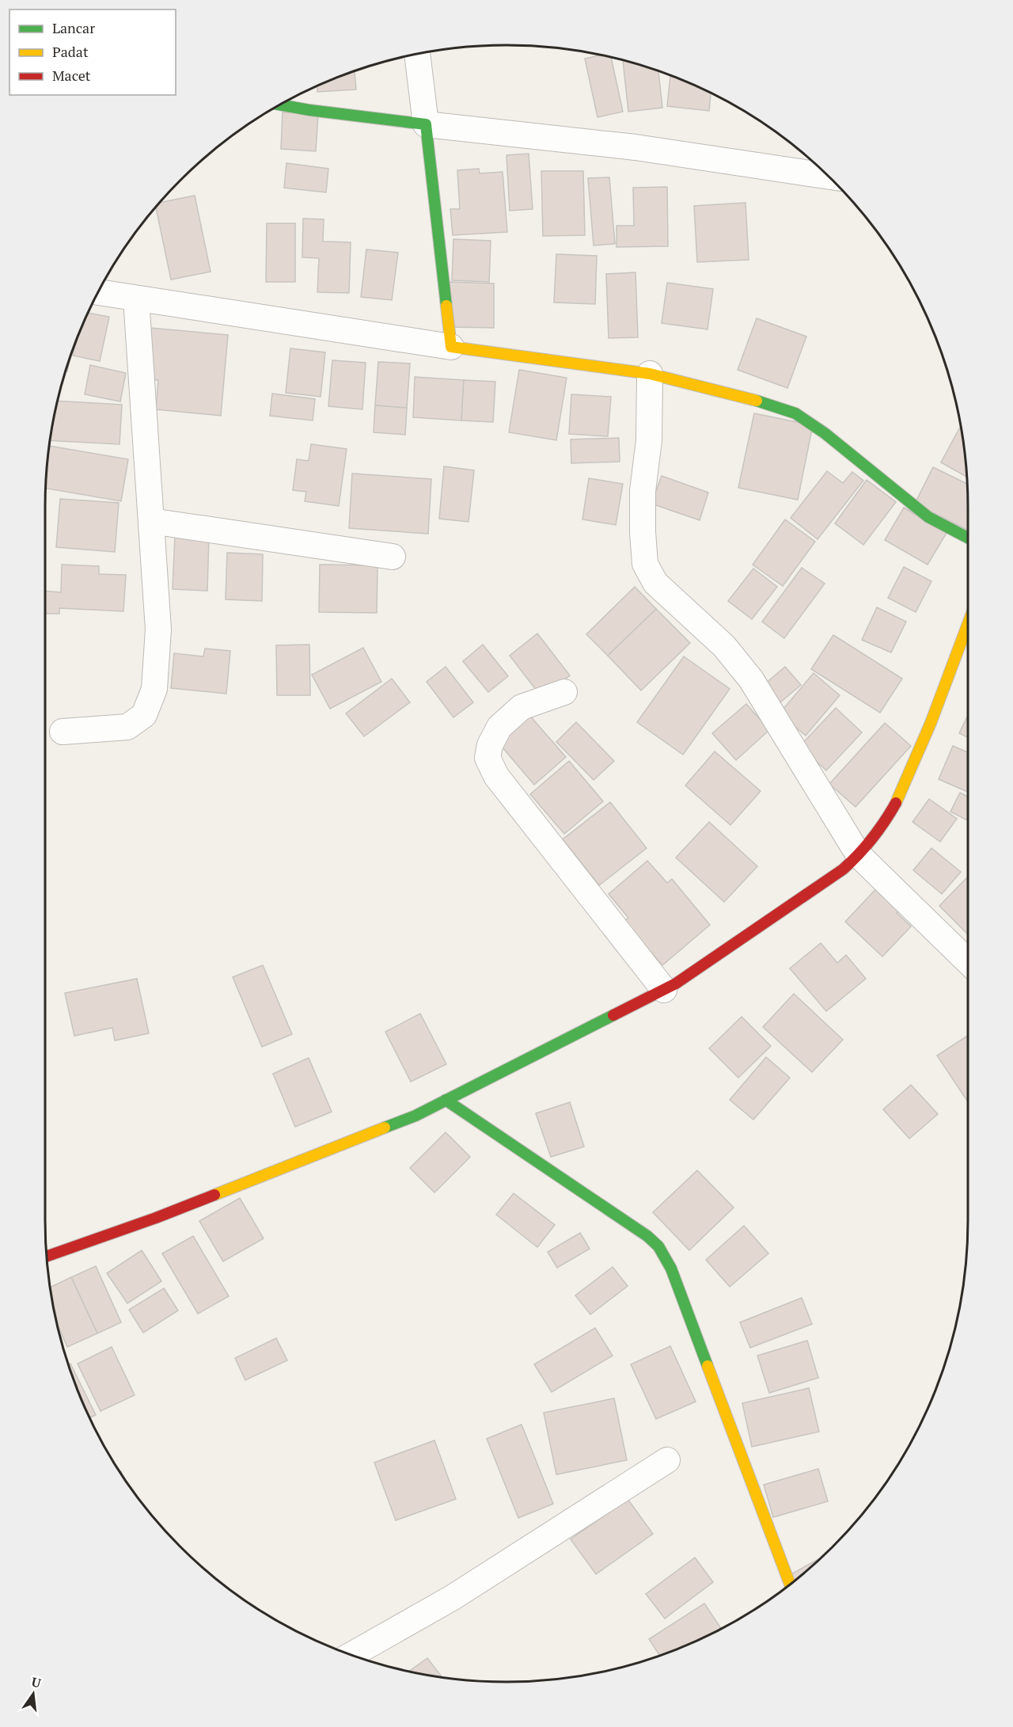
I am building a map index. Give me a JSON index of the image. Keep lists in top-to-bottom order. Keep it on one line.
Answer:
{"legend":["Lancar","Padat","Macet"],"north":"top"}
